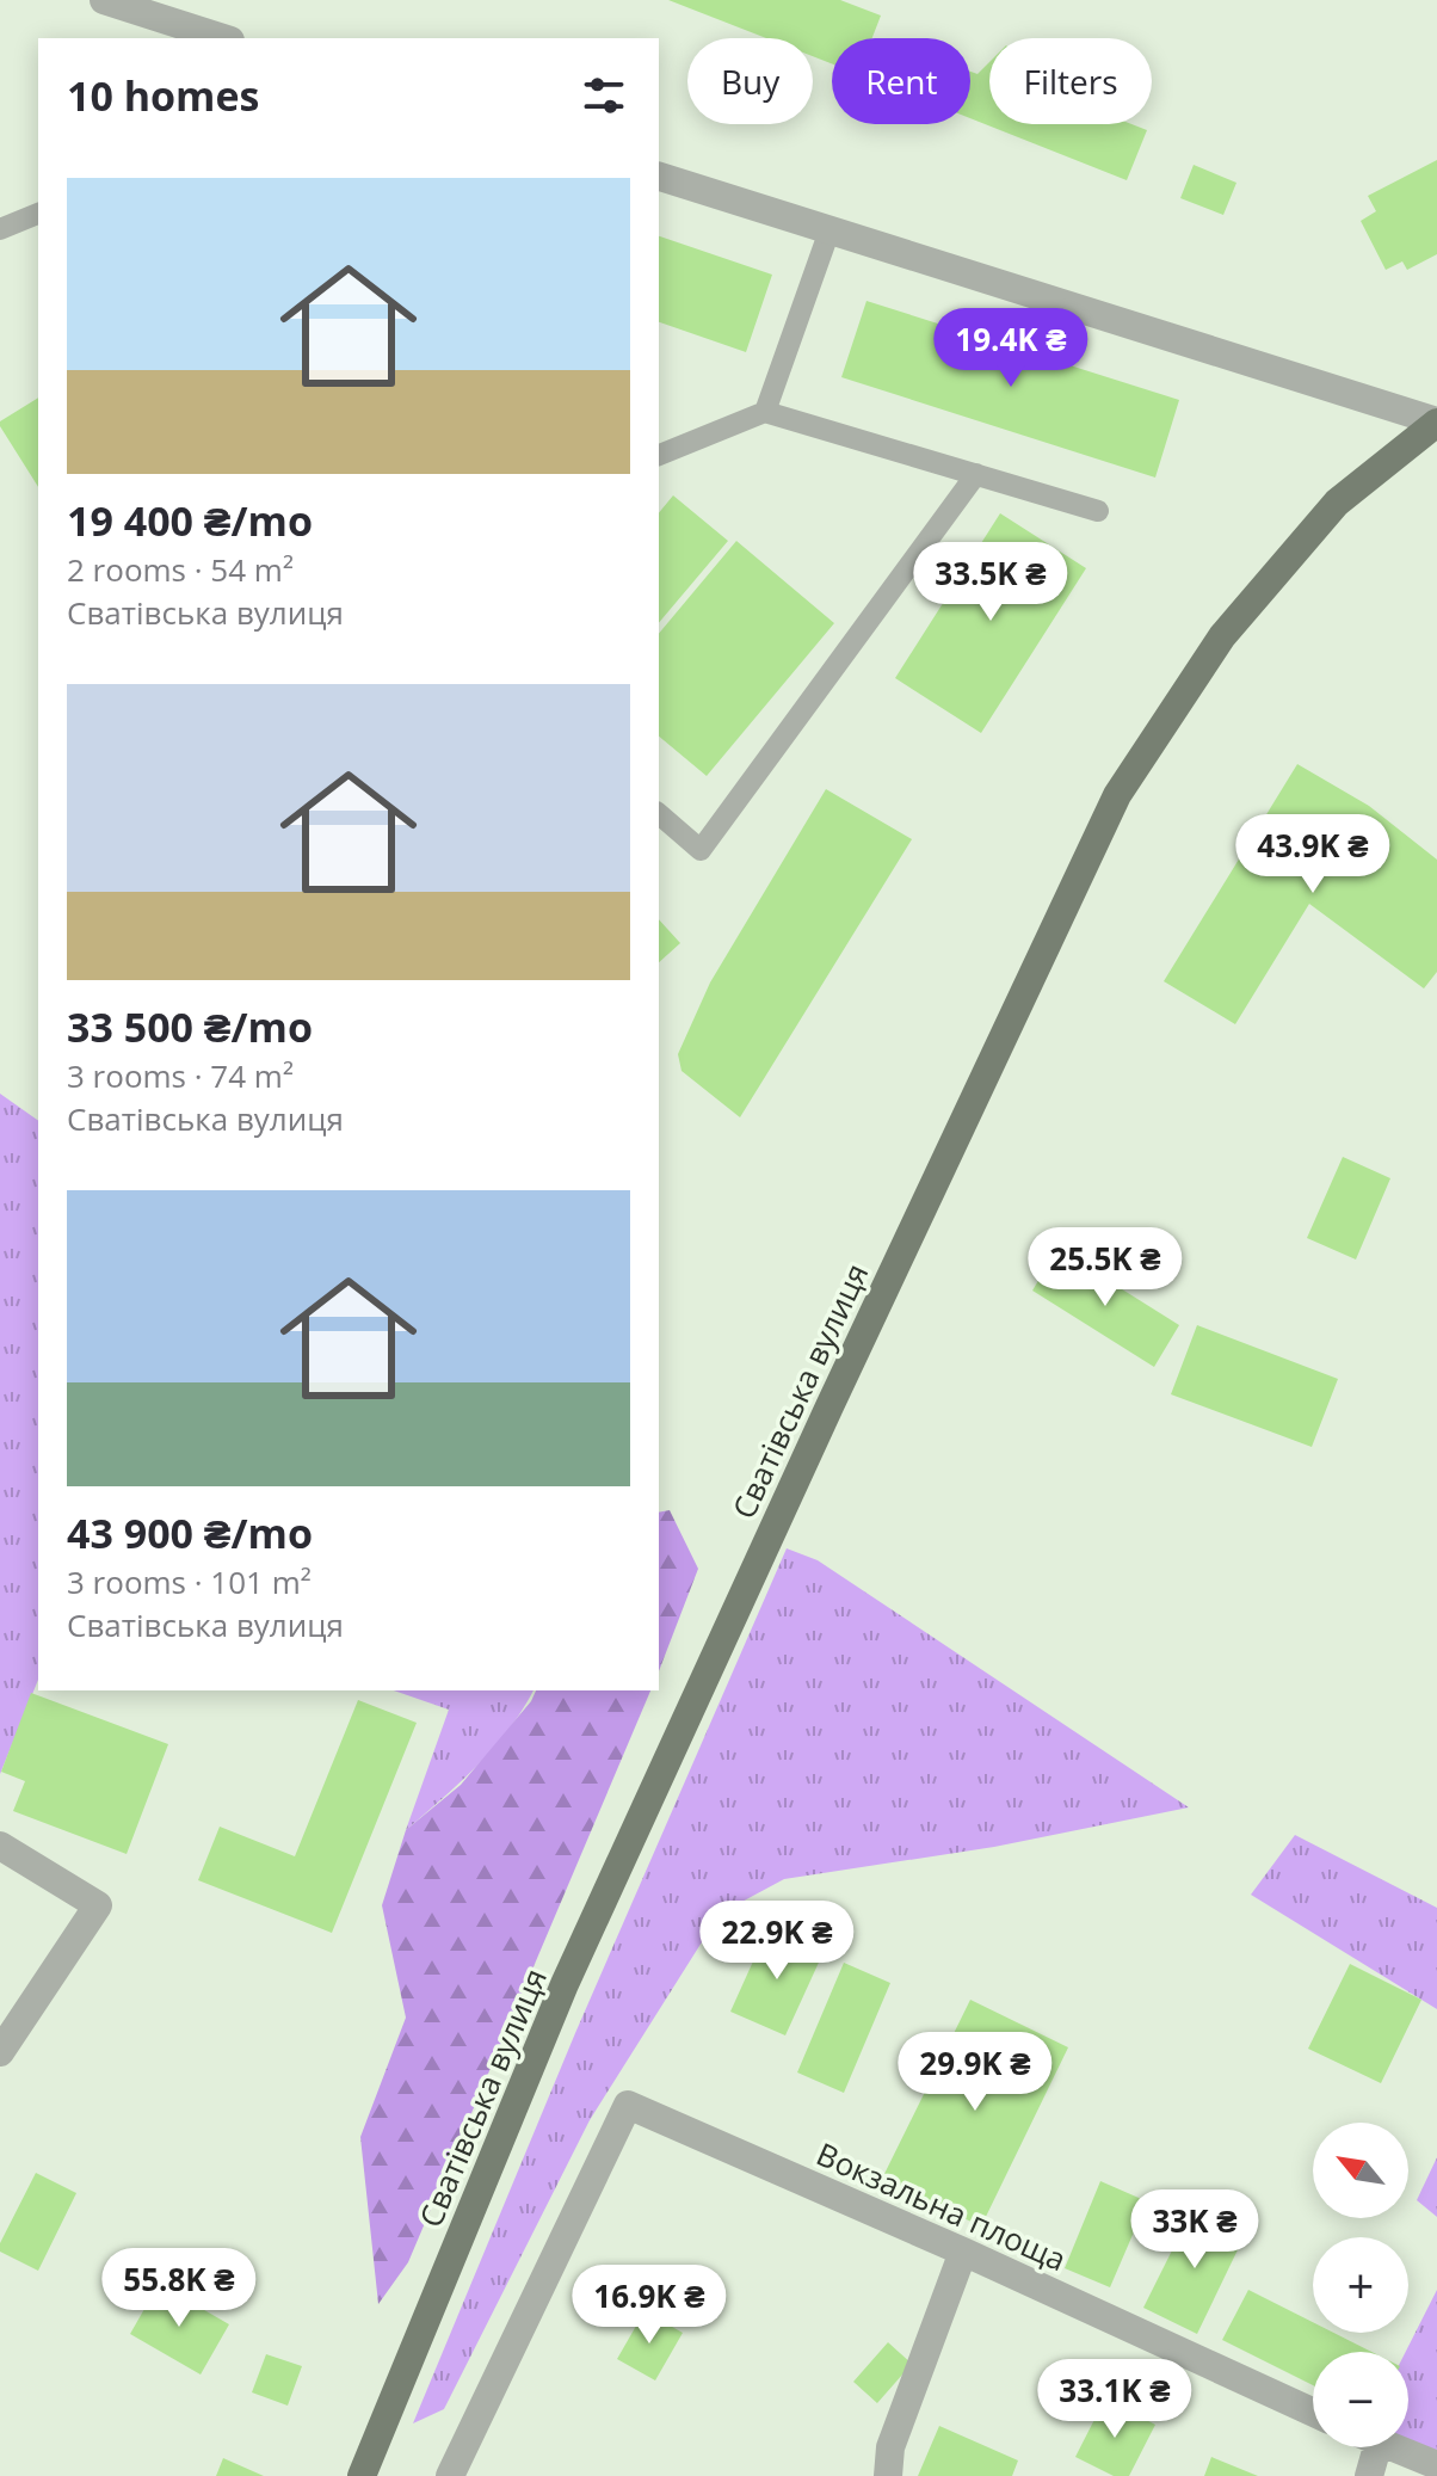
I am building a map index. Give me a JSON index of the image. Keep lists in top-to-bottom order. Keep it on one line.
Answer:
{"streets":{"main road":["Сватівська вулиця"],"street":["Вокзальна площа"]},"north":"top left","page":{"chip":["Buy","Rent","Filters"],"heading":"10 homes","list":[{"name":"19 400 ₴/mo","note":"2 rooms · 54 m² · Сватівська вулиця"},{"name":"33 500 ₴/mo","note":"3 rooms · 74 m² · Сватівська вулиця"},{"name":"43 900 ₴/mo","note":"3 rooms · 101 m² · Сватівська вулиця"}],"price":["19.4K ₴","33.5K ₴","43.9K ₴","25.5K ₴","22.9K ₴","29.9K ₴","33K ₴","55.8K ₴","16.9K ₴","33.1K ₴"],"map_buttons":["+","−"]}}
